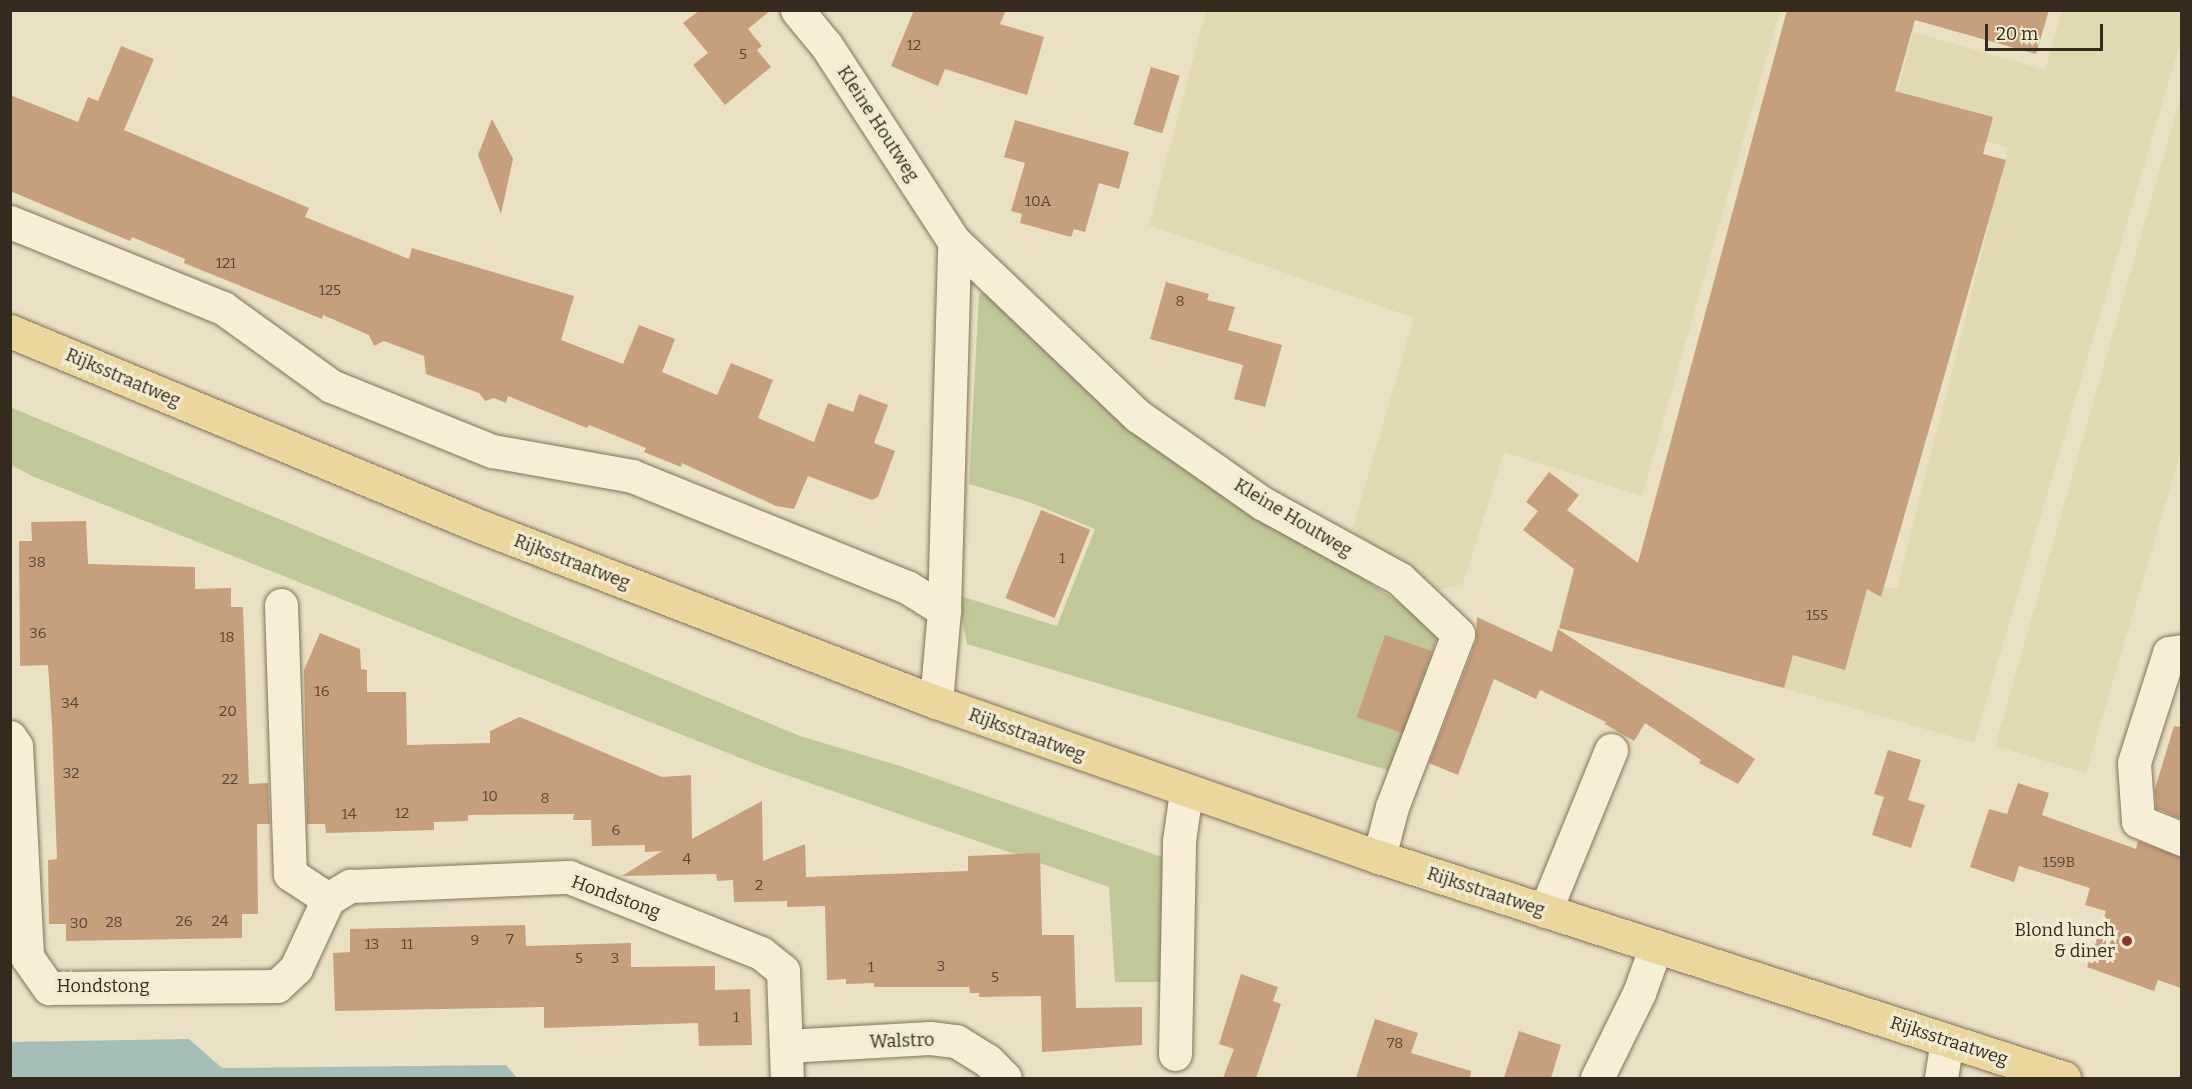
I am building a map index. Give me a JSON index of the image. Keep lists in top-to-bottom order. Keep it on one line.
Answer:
{"streets":{"main road":["Rijksstraatweg"],"street":["Kleine Houtweg","Hondstong","Walstro"]},"crossings":[["Kleine Houtweg","Rijksstraatweg"],["Hondstong","Walstro"]],"places":["Blond lunch & diner"],"house_numbers":["12","5","10A","121","125","8","1","38","155","36","18","16","34","20","32","22","10","8","12","14","6","4","159B","2","26","24","28","30","7","9","13","11","5","3","3","1","5","1","78"],"scale_bar":"20 m"}
